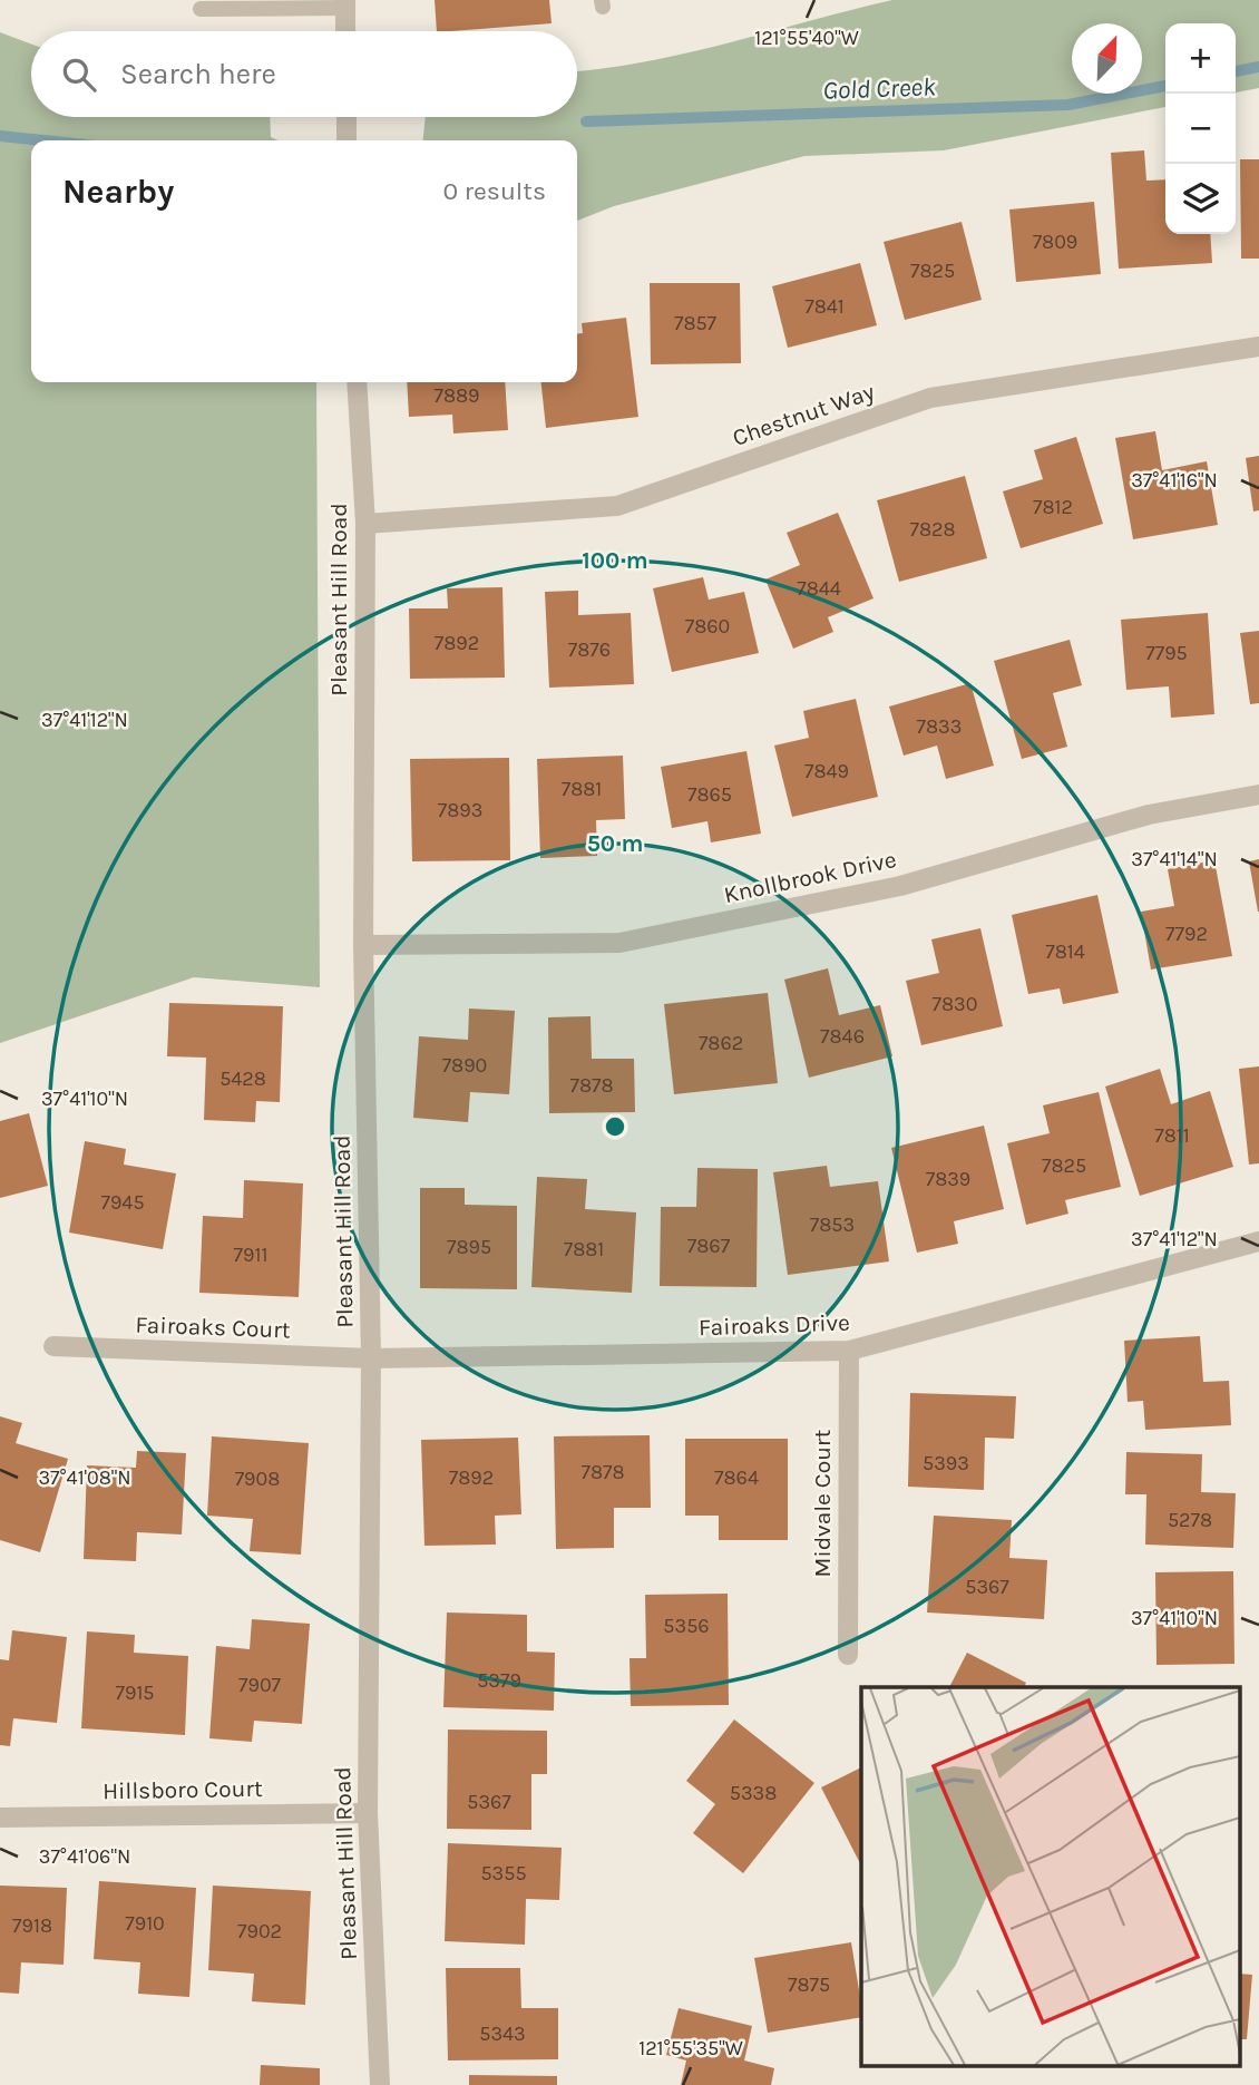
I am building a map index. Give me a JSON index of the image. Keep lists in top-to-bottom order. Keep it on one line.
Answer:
{"streets":{"street":["Chestnut Way","Pleasant Hill Road","Knollbrook Drive","Fairoaks Drive","Fairoaks Court","Midvale Court","Hillsboro Court"]},"crossings":[["Chestnut Way","Pleasant Hill Road"],["Pleasant Hill Road","Knollbrook Drive"],["Pleasant Hill Road","Fairoaks Drive"],["Pleasant Hill Road","Fairoaks Court"],["Pleasant Hill Road","Hillsboro Court"],["Fairoaks Drive","Fairoaks Court"],["Fairoaks Drive","Midvale Court"]],"water":["Gold Creek"],"house_numbers":["7809","7825","7841","7857","7889","7812","7828","7844","7860","7892","7876","7795","7833","7849","7881","7865","7893","7792","7814","7830","7846","7862","7890","5428","7878","7811","7825","7839","7945","7853","7867","7895","7881","7911","5393","7878","7892","7864","7908","5278","5367","5356","5379","7907","7915","5338","5367","5355","7910","7918","7902","7875","5343"],"north":"top right","page":{"map_buttons":["+","−"],"search":"Search here","heading":["Nearby","0 results"]},"coordinates":["121°55'40\"W","37°41'16\"N","37°41'12\"N","37°41'14\"N","37°41'10\"N","37°41'08\"N","37°41'06\"N","121°55'35\"W"],"rings":["100 m","50 m"]}
